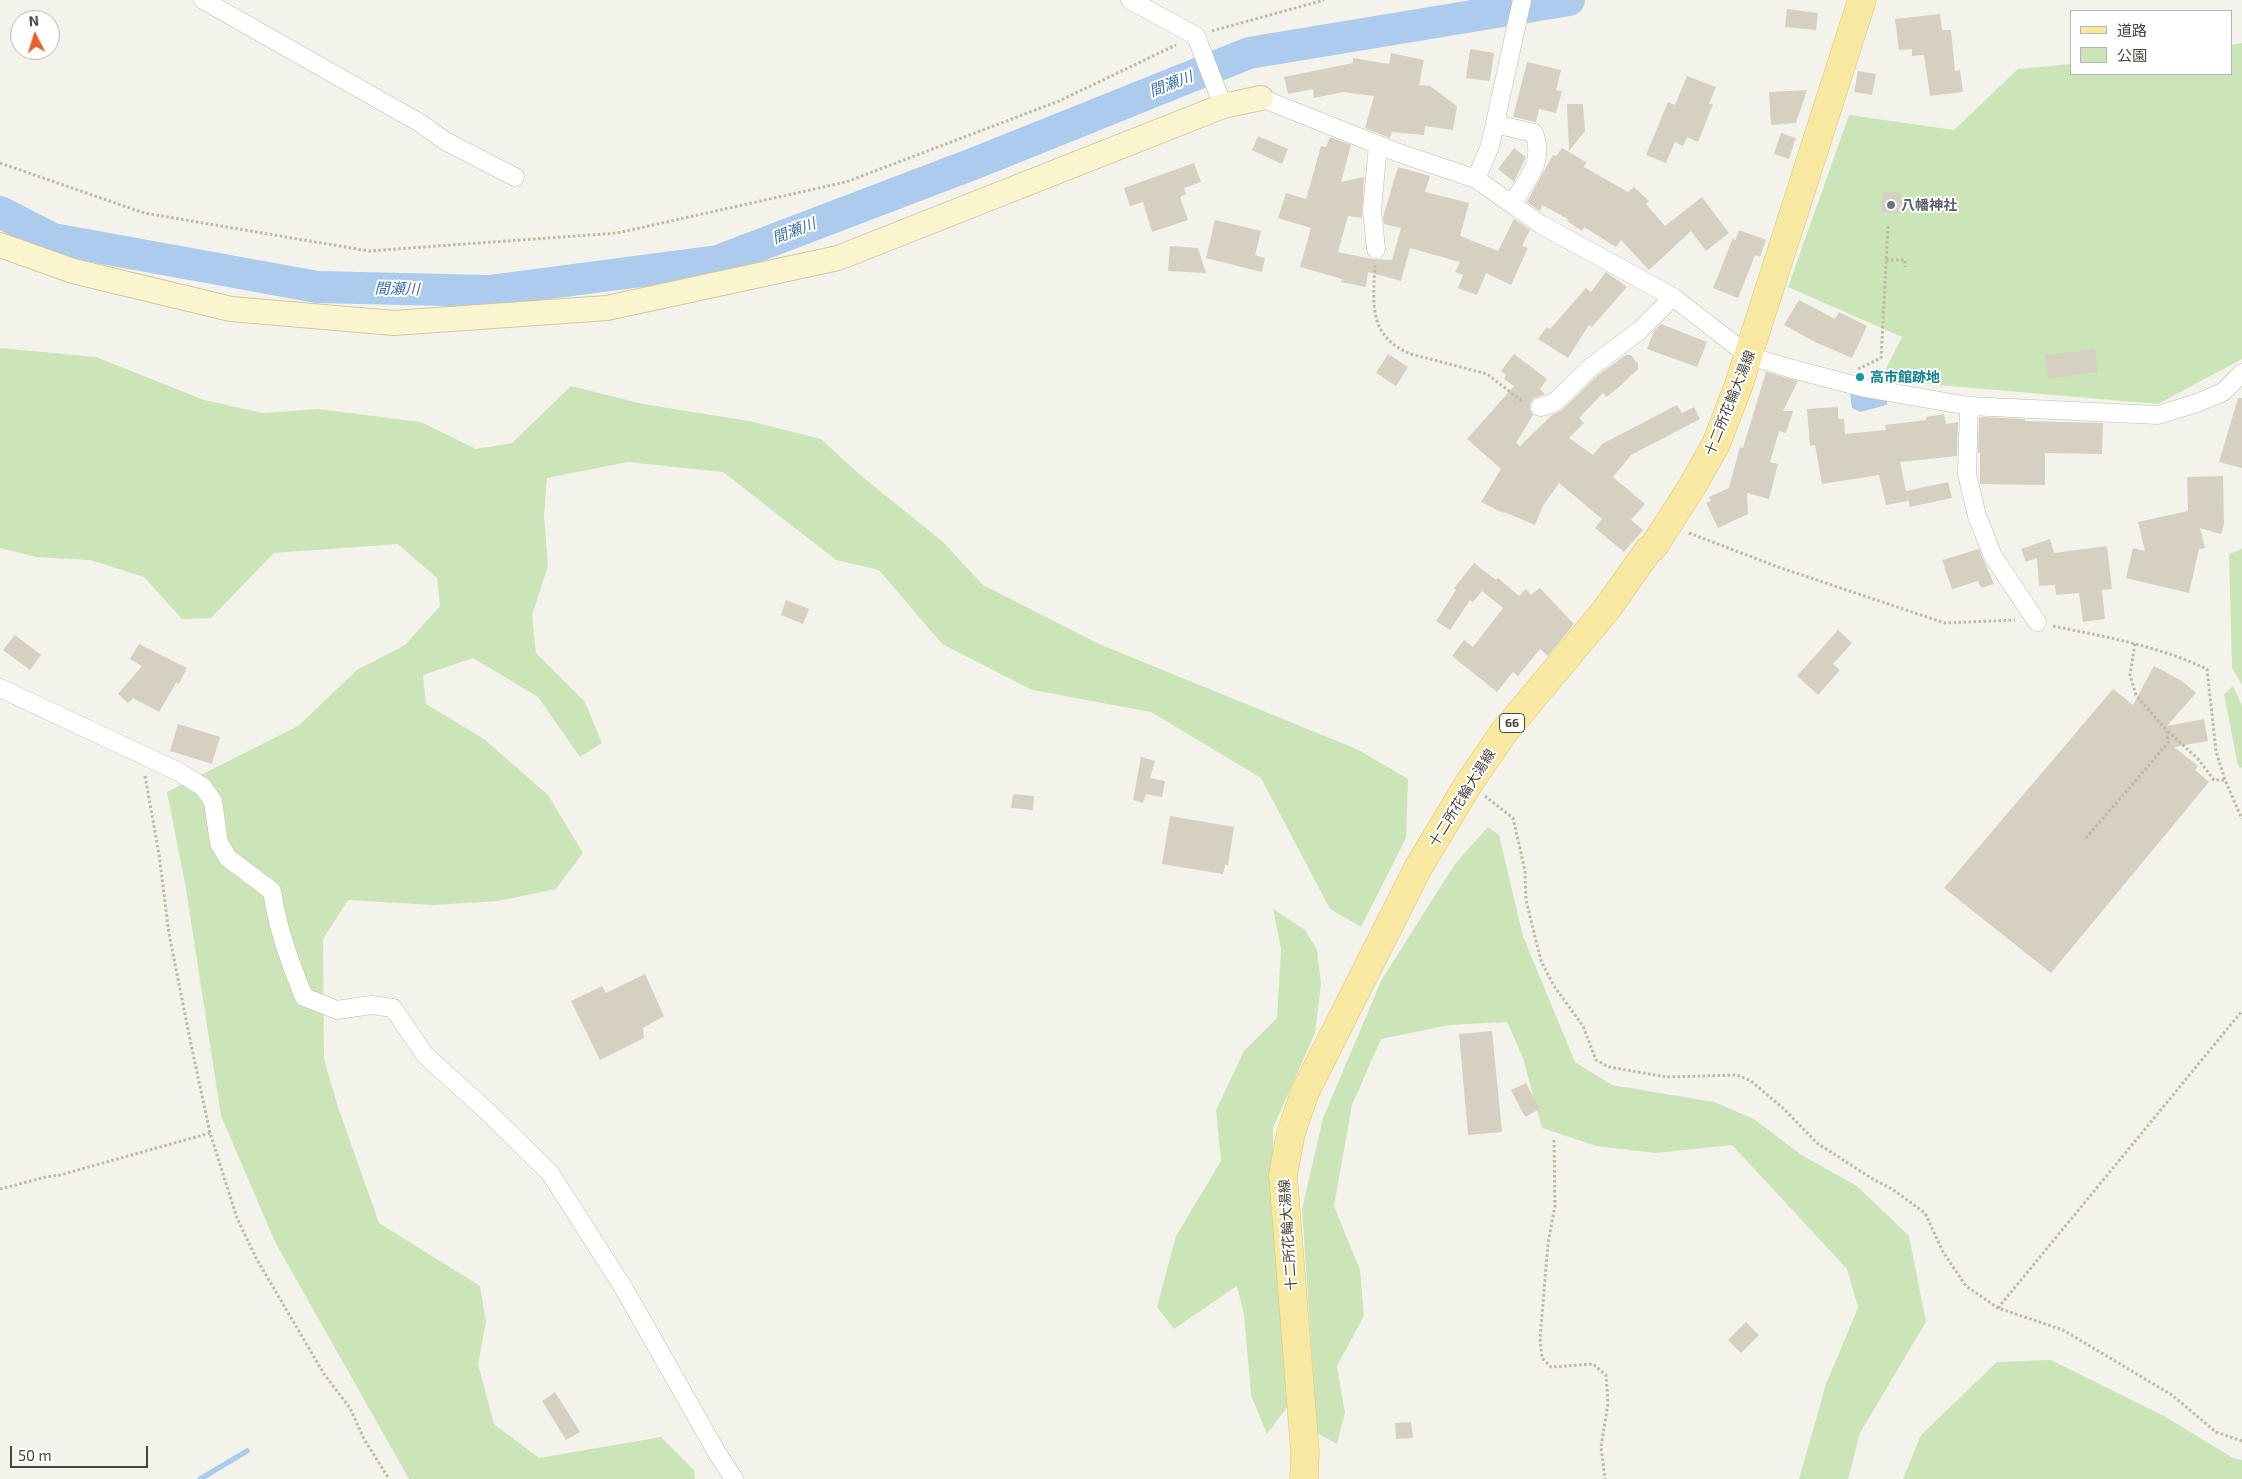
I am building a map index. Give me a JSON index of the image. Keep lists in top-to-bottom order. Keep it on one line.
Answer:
{"streets":{"main road":["十二所花輪大湯線","66"]},"water":["間瀬川"],"places":["八幡神社","高市館跡地"],"legend":["道路","公園"],"scale_bar":"50 m","north":"top"}
